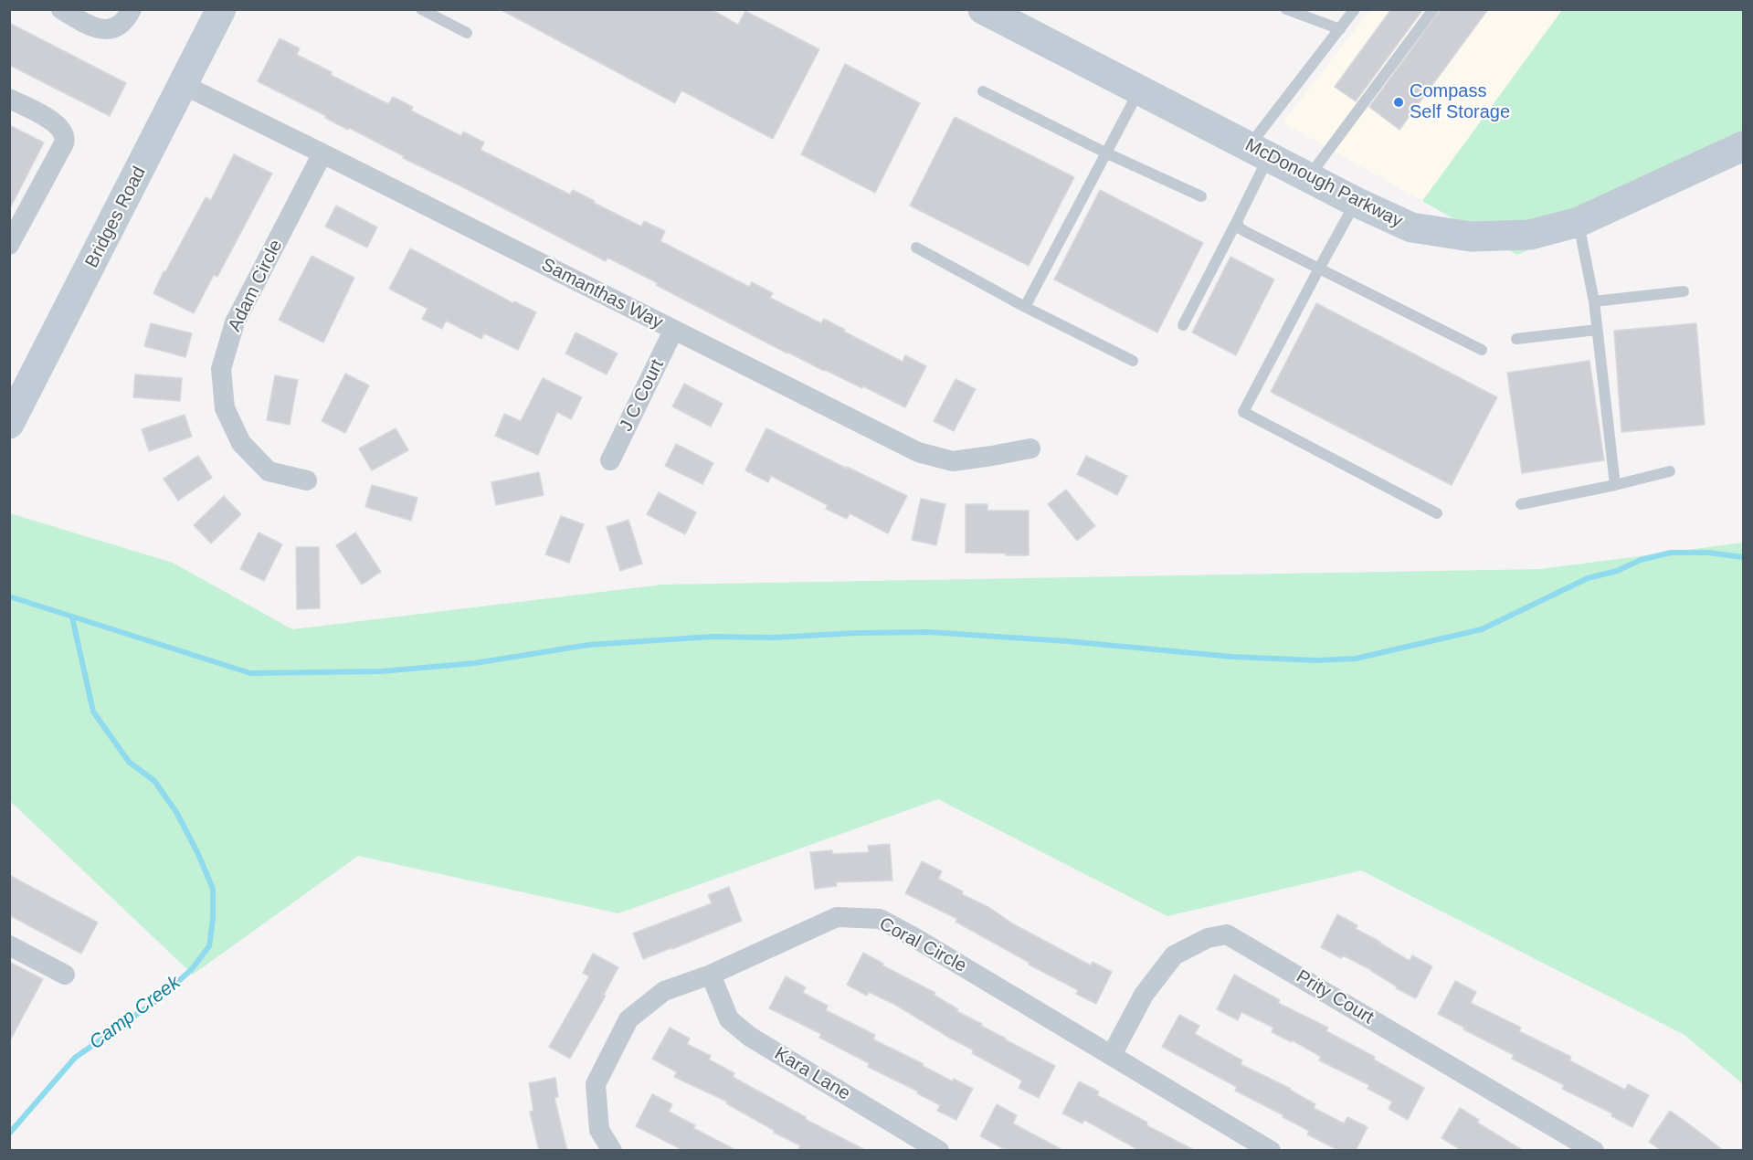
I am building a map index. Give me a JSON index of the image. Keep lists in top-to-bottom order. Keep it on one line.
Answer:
{"streets":{"street":["McDonough Parkway","Bridges Road","Adam Circle","Samanthas Way","J C Court","Coral Circle","Prity Court","Kara Lane"]},"crossings":[["Bridges Road","Samanthas Way"],["Adam Circle","Samanthas Way"],["Samanthas Way","J C Court"],["Coral Circle","Prity Court"],["Coral Circle","Kara Lane"]],"water":["Camp Creek"],"places":["Compass Self Storage"]}
